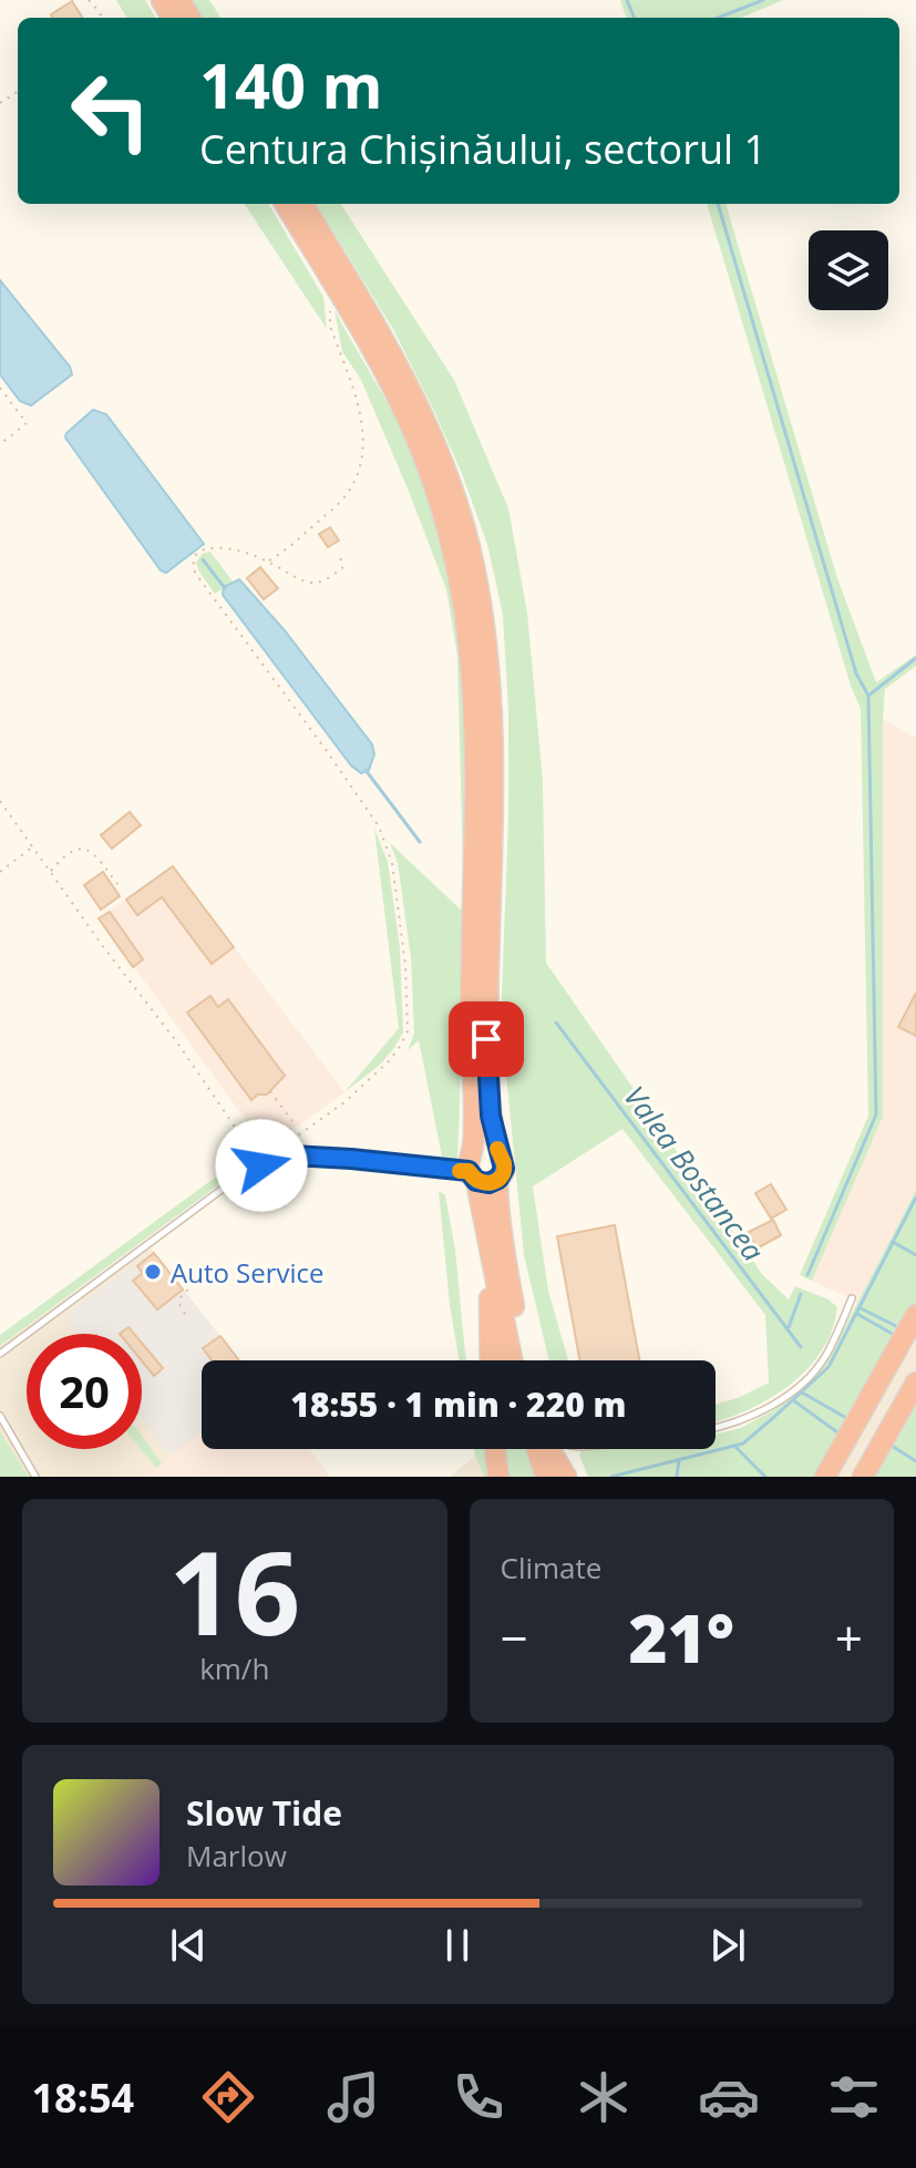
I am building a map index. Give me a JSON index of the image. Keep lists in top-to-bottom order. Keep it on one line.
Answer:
{"water":["Valea Bostancea"],"places":["Auto Service"],"page":{"turn":["140 m","Centura Chișinăului, sectorul 1"],"limit":"20","trip":"18:55 · 1 min · 220 m","tile":[["16","km/h"],"Climate"],"heat":["−","21°","+"],"song":["Slow Tide","Marlow"],"tabs":"18:54"}}
